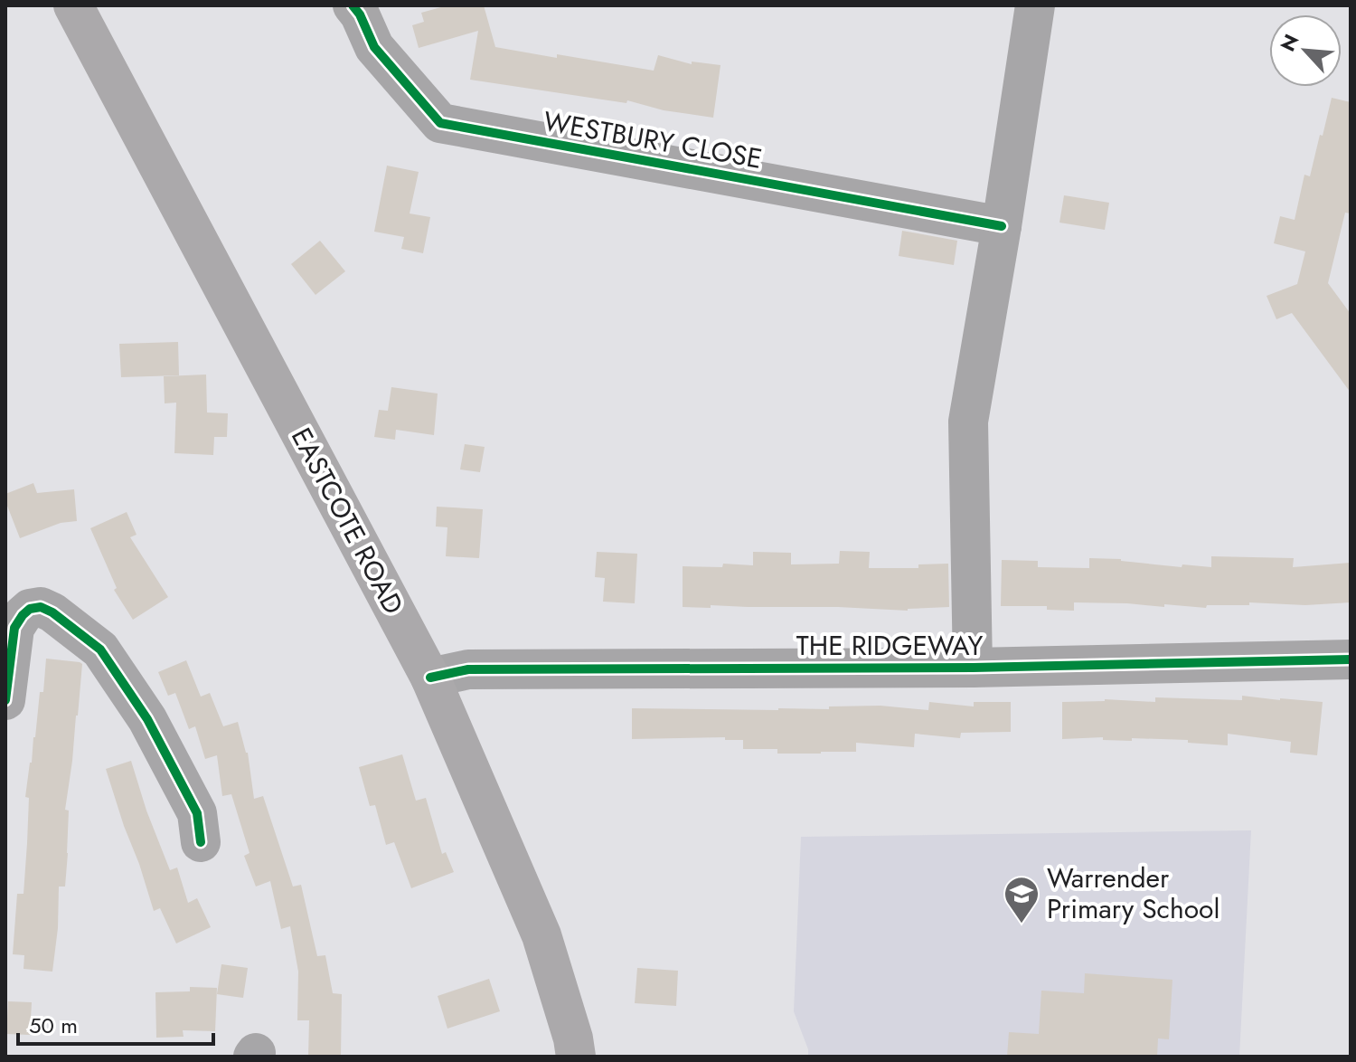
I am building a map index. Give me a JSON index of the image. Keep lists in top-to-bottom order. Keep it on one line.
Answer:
{"streets":{"main road":["EASTCOTE ROAD"],"street":["WESTBURY CLOSE","THE RIDGEWAY"]},"crossings":[["EASTCOTE ROAD","THE RIDGEWAY"]],"places":{"school or university":["Warrender Primary School"]},"scale_bar":"50 m","north":"top left"}
